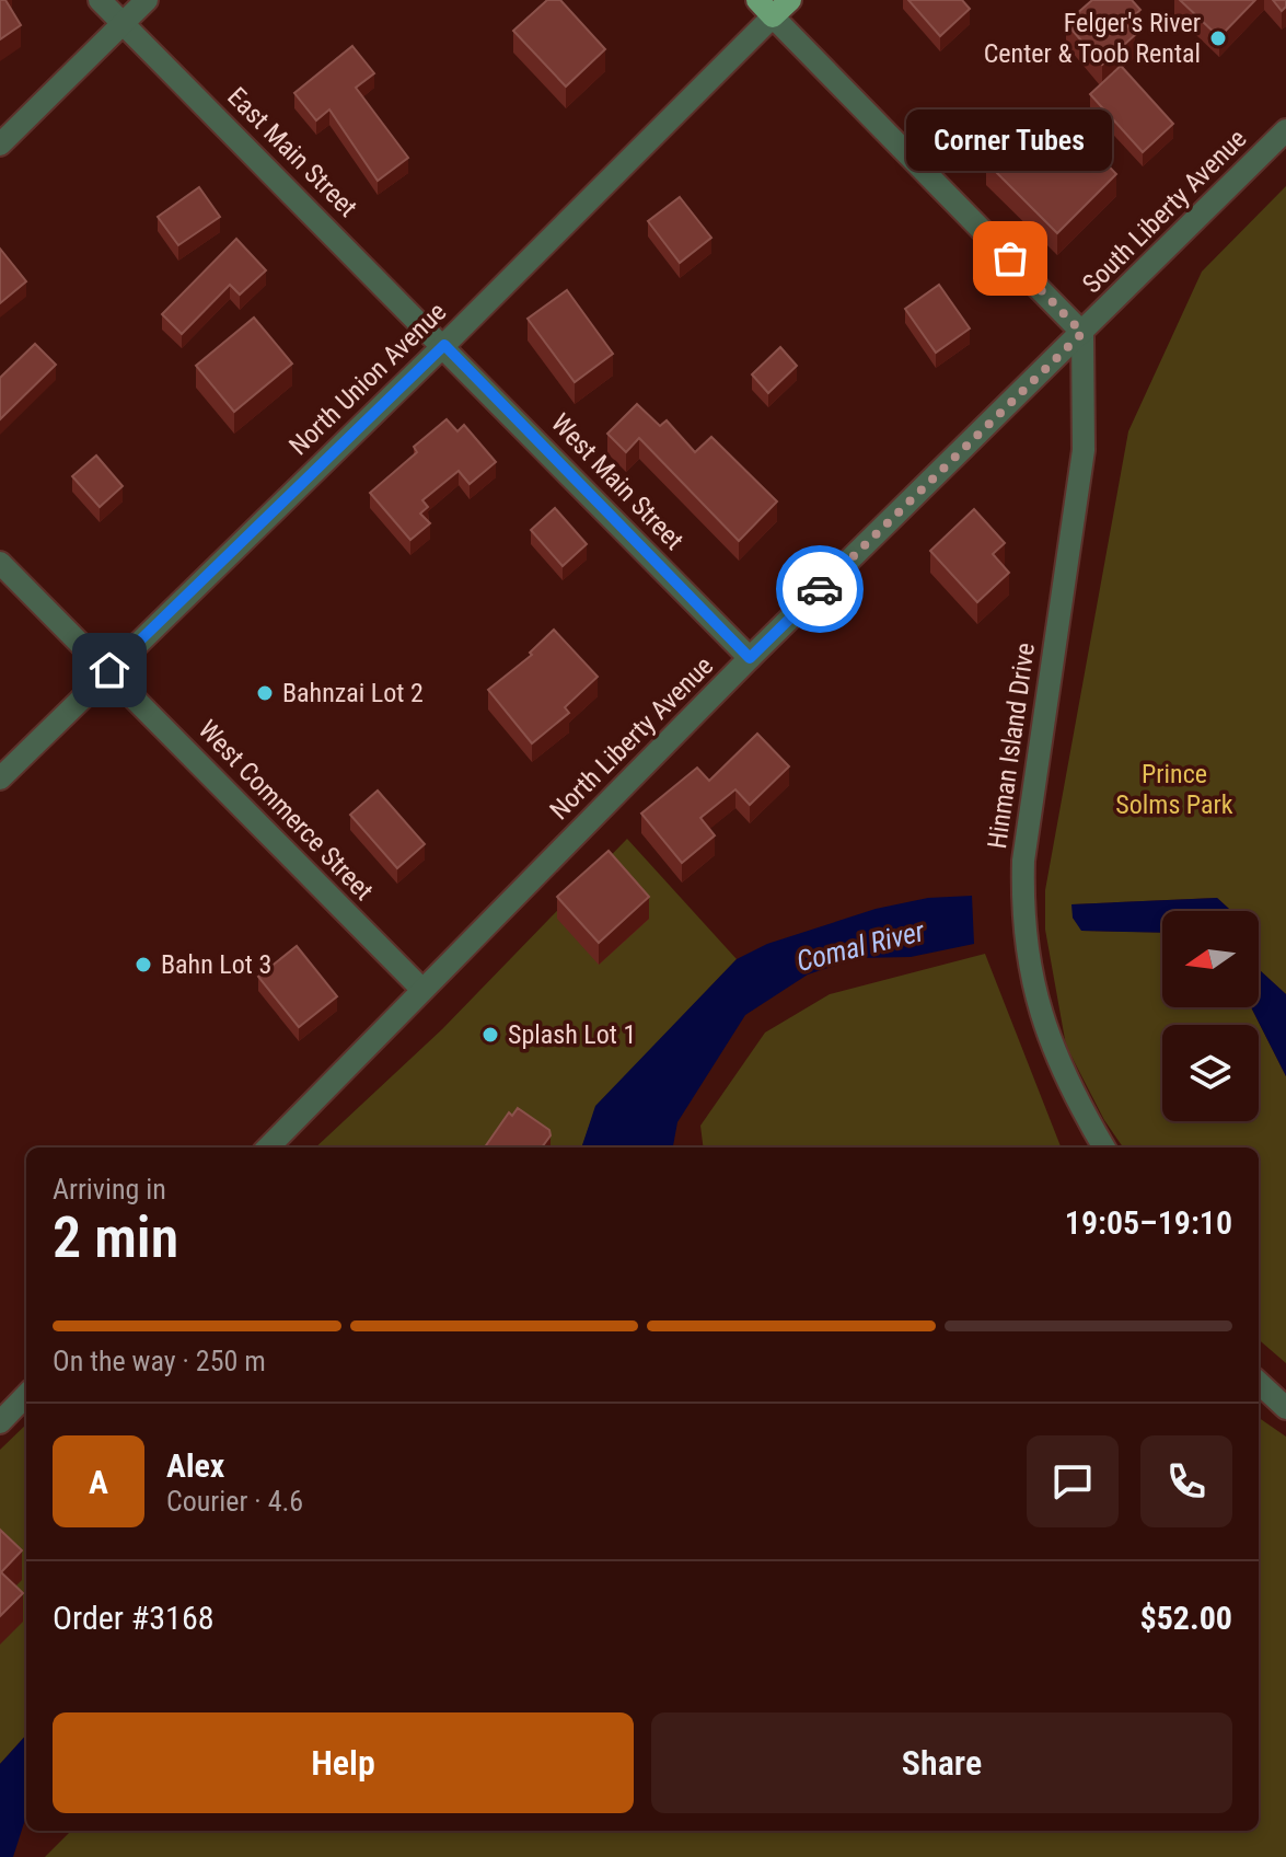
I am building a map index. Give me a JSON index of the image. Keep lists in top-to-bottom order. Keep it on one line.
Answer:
{"streets":{"street":["East Main Street","South Liberty Avenue","North Union Avenue","West Main Street","North Liberty Avenue","Hinman Island Drive","West Commerce Street"]},"crossings":[["East Main Street","North Union Avenue"],["East Main Street","West Main Street"],["South Liberty Avenue","North Liberty Avenue"],["South Liberty Avenue","Hinman Island Drive"],["North Union Avenue","West Main Street"],["North Union Avenue","West Commerce Street"],["West Main Street","North Liberty Avenue"],["North Liberty Avenue","Hinman Island Drive"],["North Liberty Avenue","West Commerce Street"]],"water":["Comal River"],"parks":["Prince Solms Park"],"places":["Felger's River Center & Toob Rental","Corner Tubes","Bahnzai Lot 2","Bahn Lot 3","Splash Lot 1"],"north":"left","page":{"bubble":"Corner Tubes","heading":["2 min","Arriving in","19:05–19:10"],"panel":["Alex","Courier · 4.6","Order #3168","$52.00"],"bar":"On the way · 250 m","round":"A","buttons":["Help","Share"]}}
